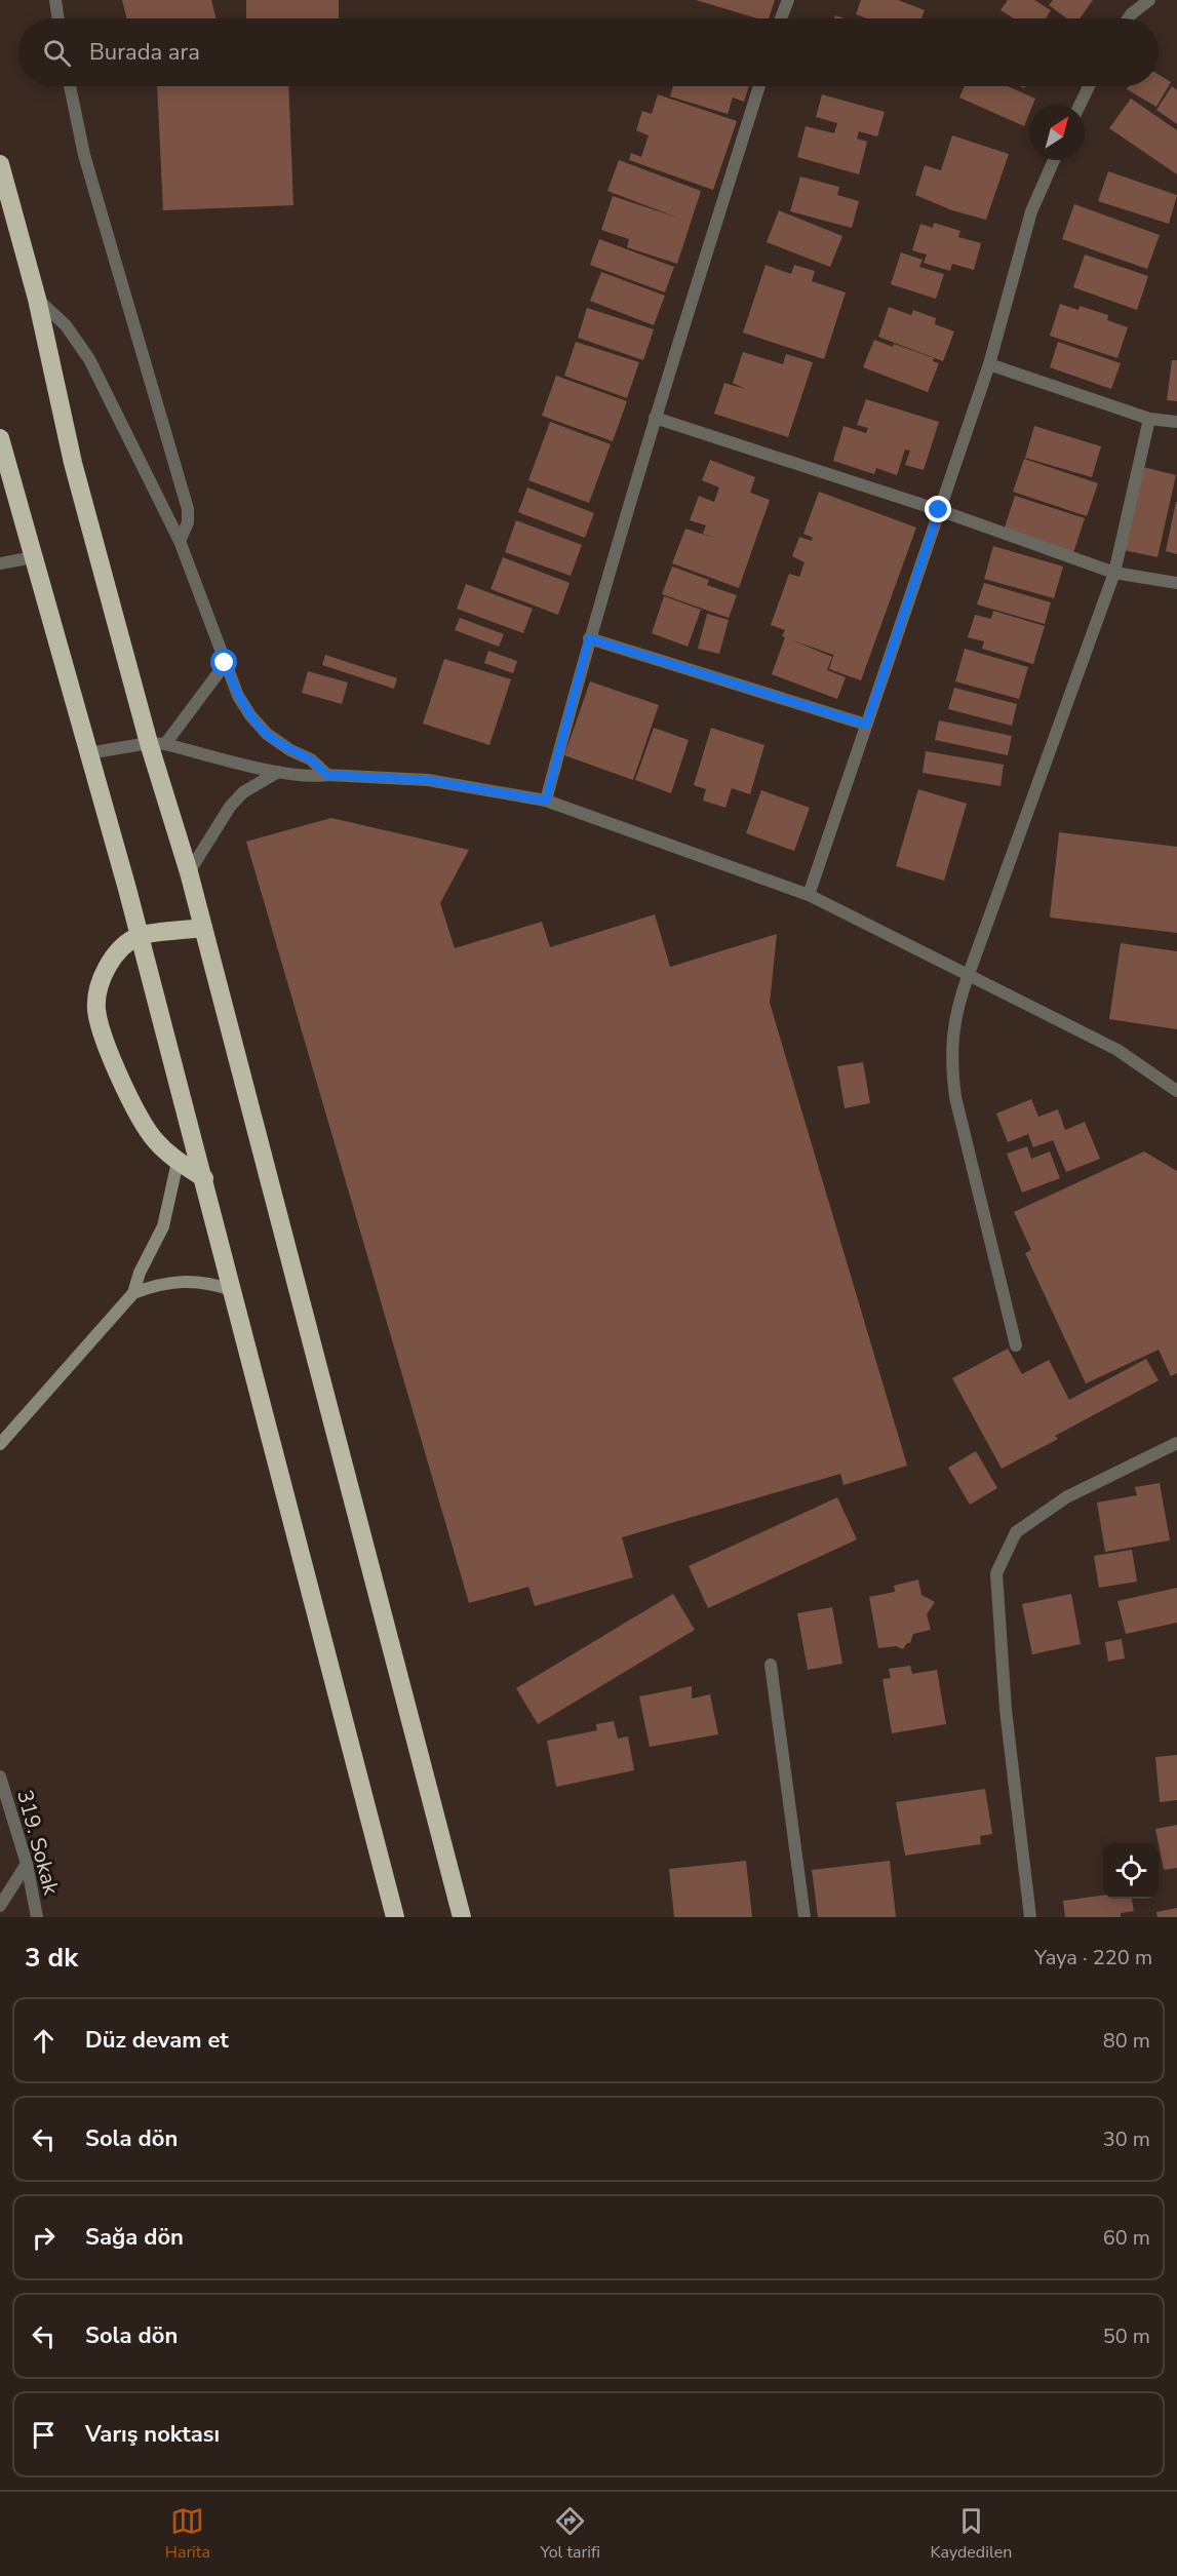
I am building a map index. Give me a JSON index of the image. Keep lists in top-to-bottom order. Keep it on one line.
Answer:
{"streets":{"street":["319. Sokak"]},"north":"top right","page":{"search":"Burada ara","heading":["3 dk","Yaya · 220 m"],"list":[["Düz devam et","80 m"],["Sola dön","30 m"],["Sağa dön","60 m"],["Sola dön","50 m"],"Varış noktası"],"nav":["Harita","Yol tarifi","Kaydedilen"]}}
